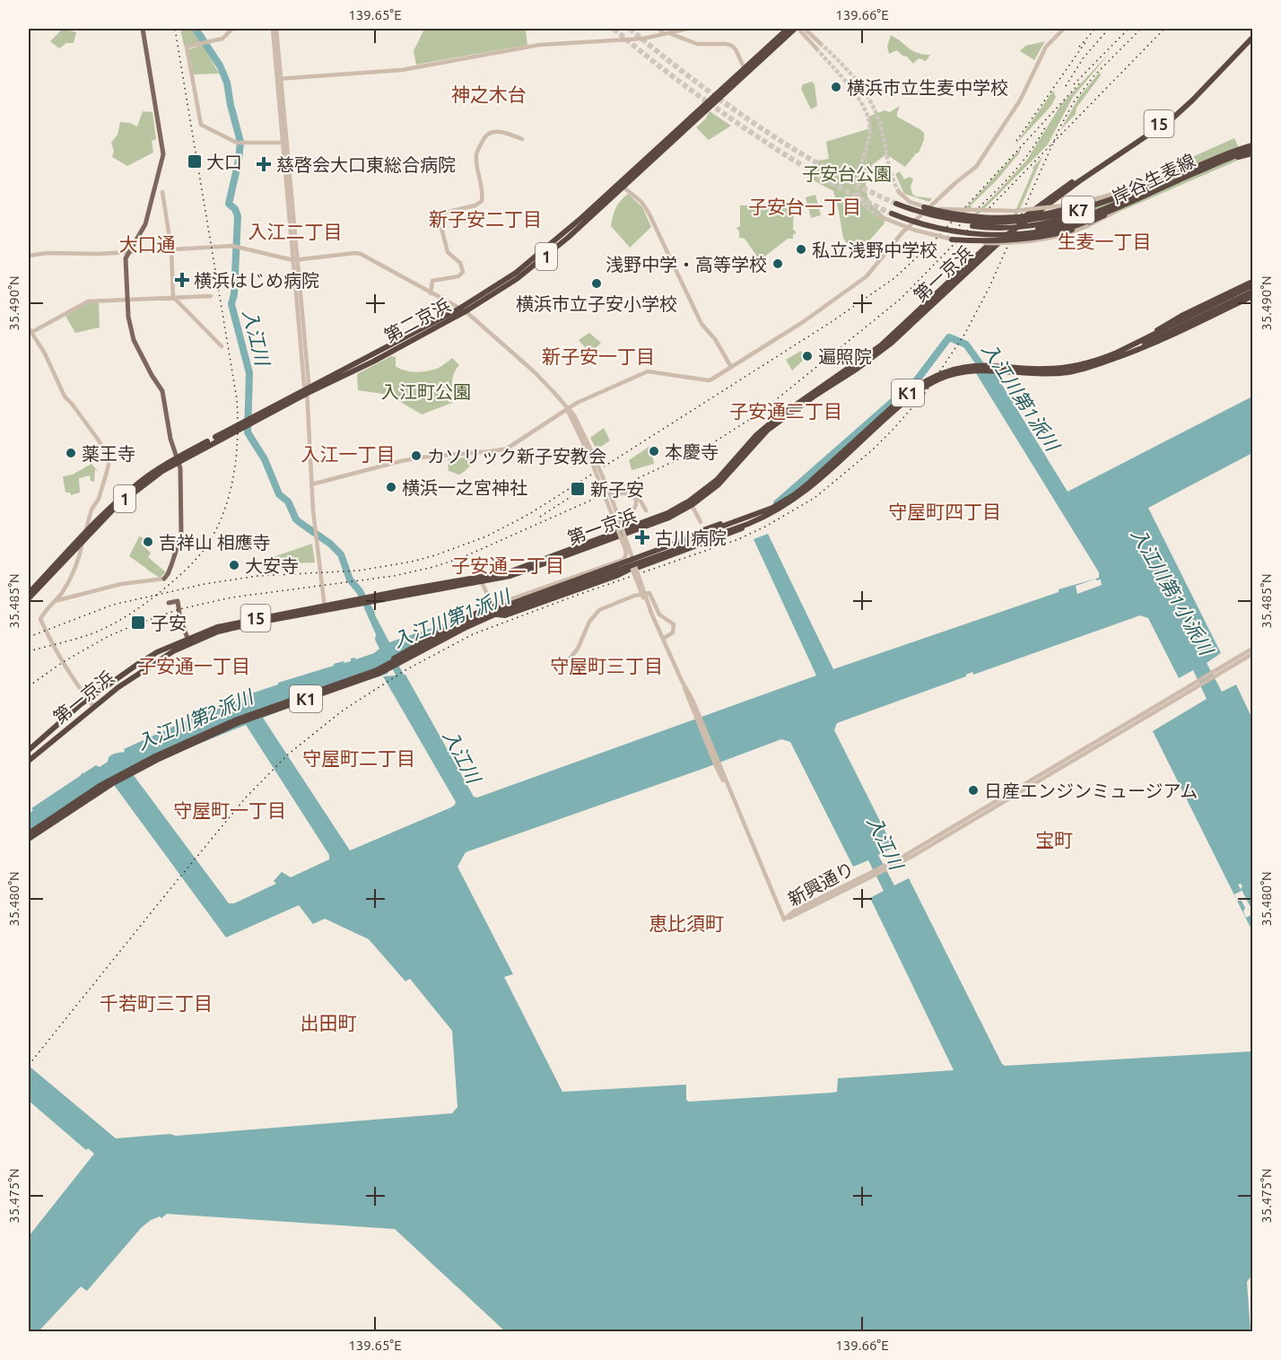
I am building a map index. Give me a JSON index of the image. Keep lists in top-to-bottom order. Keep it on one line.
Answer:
{"streets":{"highway":["15","K7","1","第一京浜","第二京浜","K1"],"street":["岸谷生麦線","新興通り"]},"crossings":[["岸谷生麦線","K7"]],"districts":["神之木台","子安台一丁目","新子安二丁目","入江二丁目","生麦一丁目","大口通","新子安一丁目","子安通三丁目","入江一丁目","守屋町四丁目","子安通二丁目","子安通一丁目","守屋町三丁目","守屋町二丁目","守屋町一丁目","宝町","恵比須町","千若町三丁目","出田町"],"water":["入江川","入江川第1派川","入江川第1小派川","入江川第2派川"],"parks":["子安台公園","入江町公園"],"places":{"other":["横浜市立生麦中学校","私立浅野中学校","浅野中学・高等学校","横浜市立子安小学校","遍照院","本慶寺","薬王寺","カソリック新子安教会","横浜一之宮神社","吉祥山 相應寺","大安寺","日産エンジンミュージアム"],"transit":["大口","新子安","子安"],"health":["慈啓会大口東総合病院","横浜はじめ病院","古川病院"]},"coordinates":["139.65°E","139.66°E","35.490°N","35.485°N","35.480°N","35.475°N"]}
